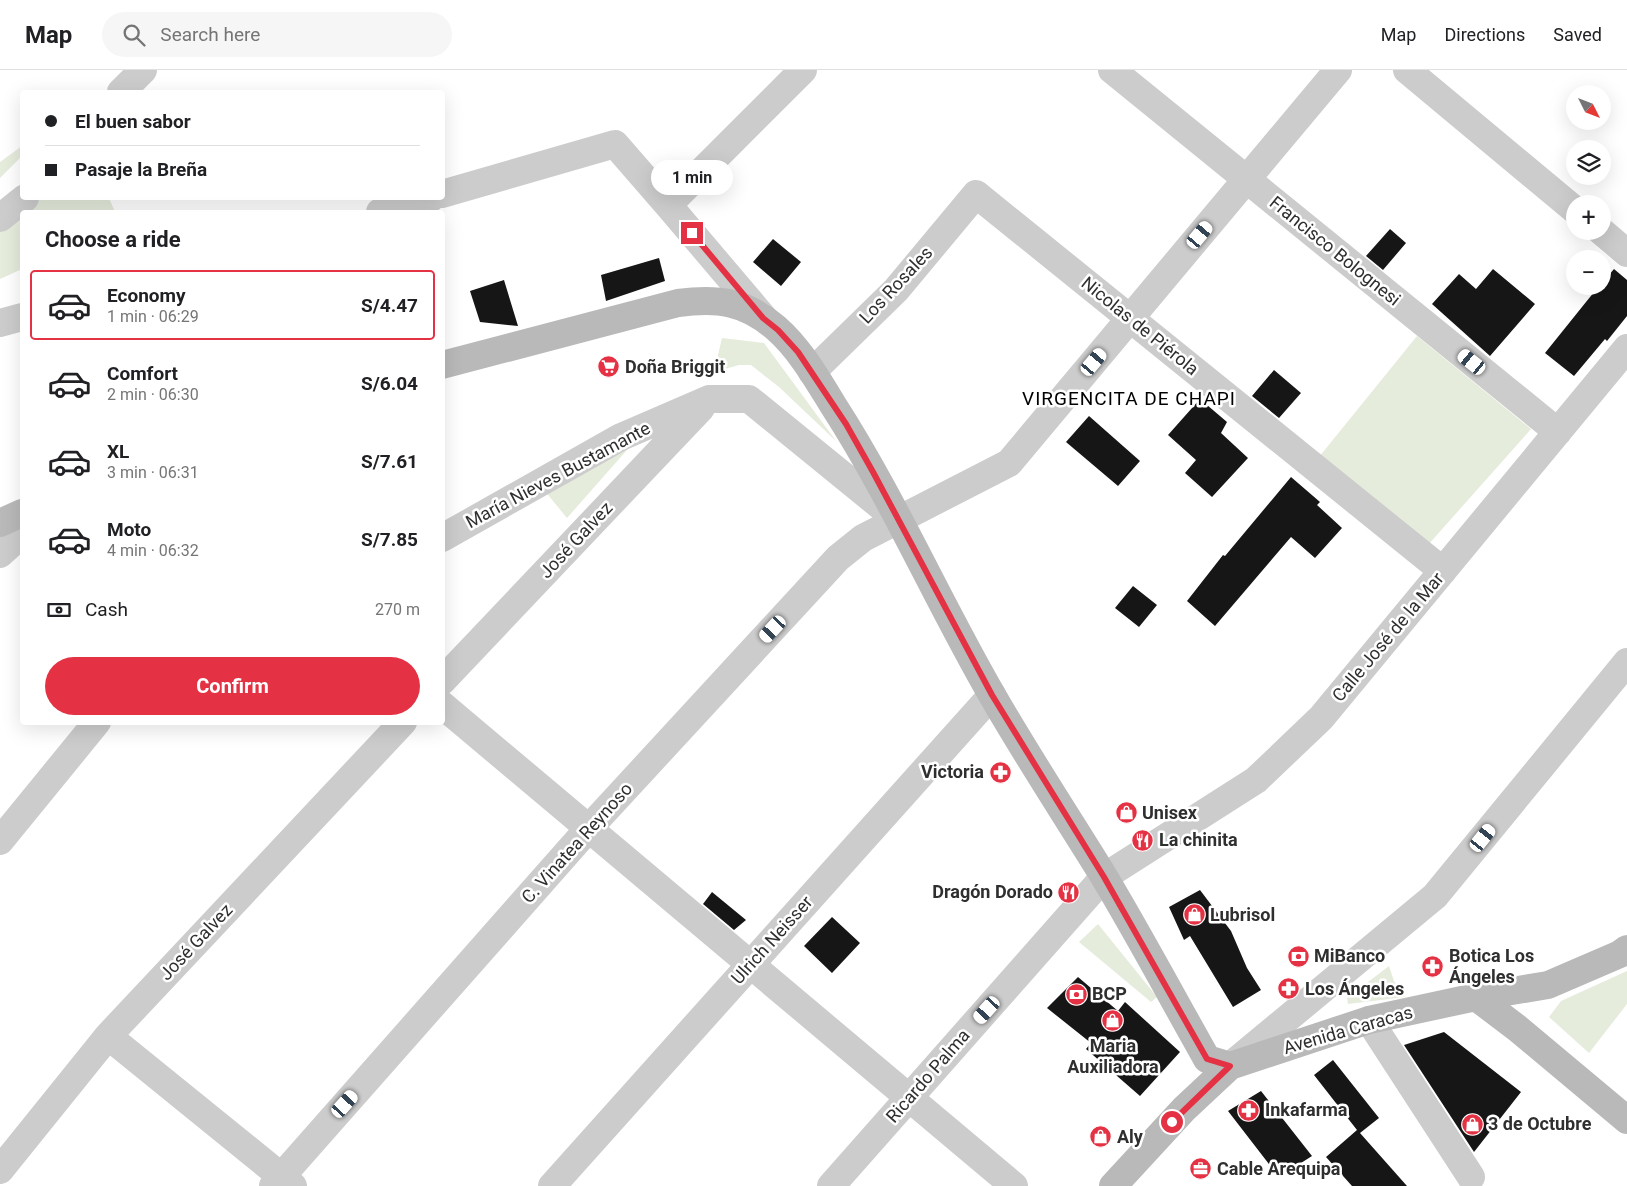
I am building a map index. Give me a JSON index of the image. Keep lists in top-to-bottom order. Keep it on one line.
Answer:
{"streets":{"street":["Francisco Bolognesi","Los Rosales","Nicolas de Piérola","María Nieves Bustamante","José Galvez","Calle José de la Mar","C. Vinatea Reynoso","Ulrich Neisser","Avenida Caracas","Ricardo Palma"]},"crossings":[["Francisco Bolognesi","Calle José de la Mar"],["Francisco Bolognesi","C. Vinatea Reynoso"],["Los Rosales","Nicolas de Piérola"],["Nicolas de Piérola","Calle José de la Mar"],["Nicolas de Piérola","C. Vinatea Reynoso"],["María Nieves Bustamante","José Galvez"],["María Nieves Bustamante","C. Vinatea Reynoso"],["Calle José de la Mar","Ricardo Palma"]],"districts":["VIRGENCITA DE CHAPI"],"places":{"supermarket":["Doña Briggit"],"pharmacy":["Victoria","Botica Los Ángeles","Los Ángeles","Inkafarma"],"shop":["Unisex","Lubrisol","Maria Auxiliadora","3 de Octubre","Aly"],"restaurant":["La chinita","Dragón Dorado"],"bank":["MiBanco","BCP"],"office":["Cable Arequipa"]},"north":"bottom right","page":{"header":"Map","search":"Search here","nav":["Map","Directions","Saved"],"map_buttons":["+","−"],"banner":["El buen sabor","Pasaje la Breña"],"bubble":"1 min","heading":"Choose a ride","list":[{"name":"Economy","note":"1 min · 06:29","value":"S/4.47"},{"name":"Comfort","note":"2 min · 06:30","value":"S/6.04"},{"name":"XL","note":"3 min · 06:31","value":"S/7.61"},{"name":"Moto","note":"4 min · 06:32","value":"S/7.85"}],"pay":["Cash","270 m"],"buttons":"Confirm"}}
